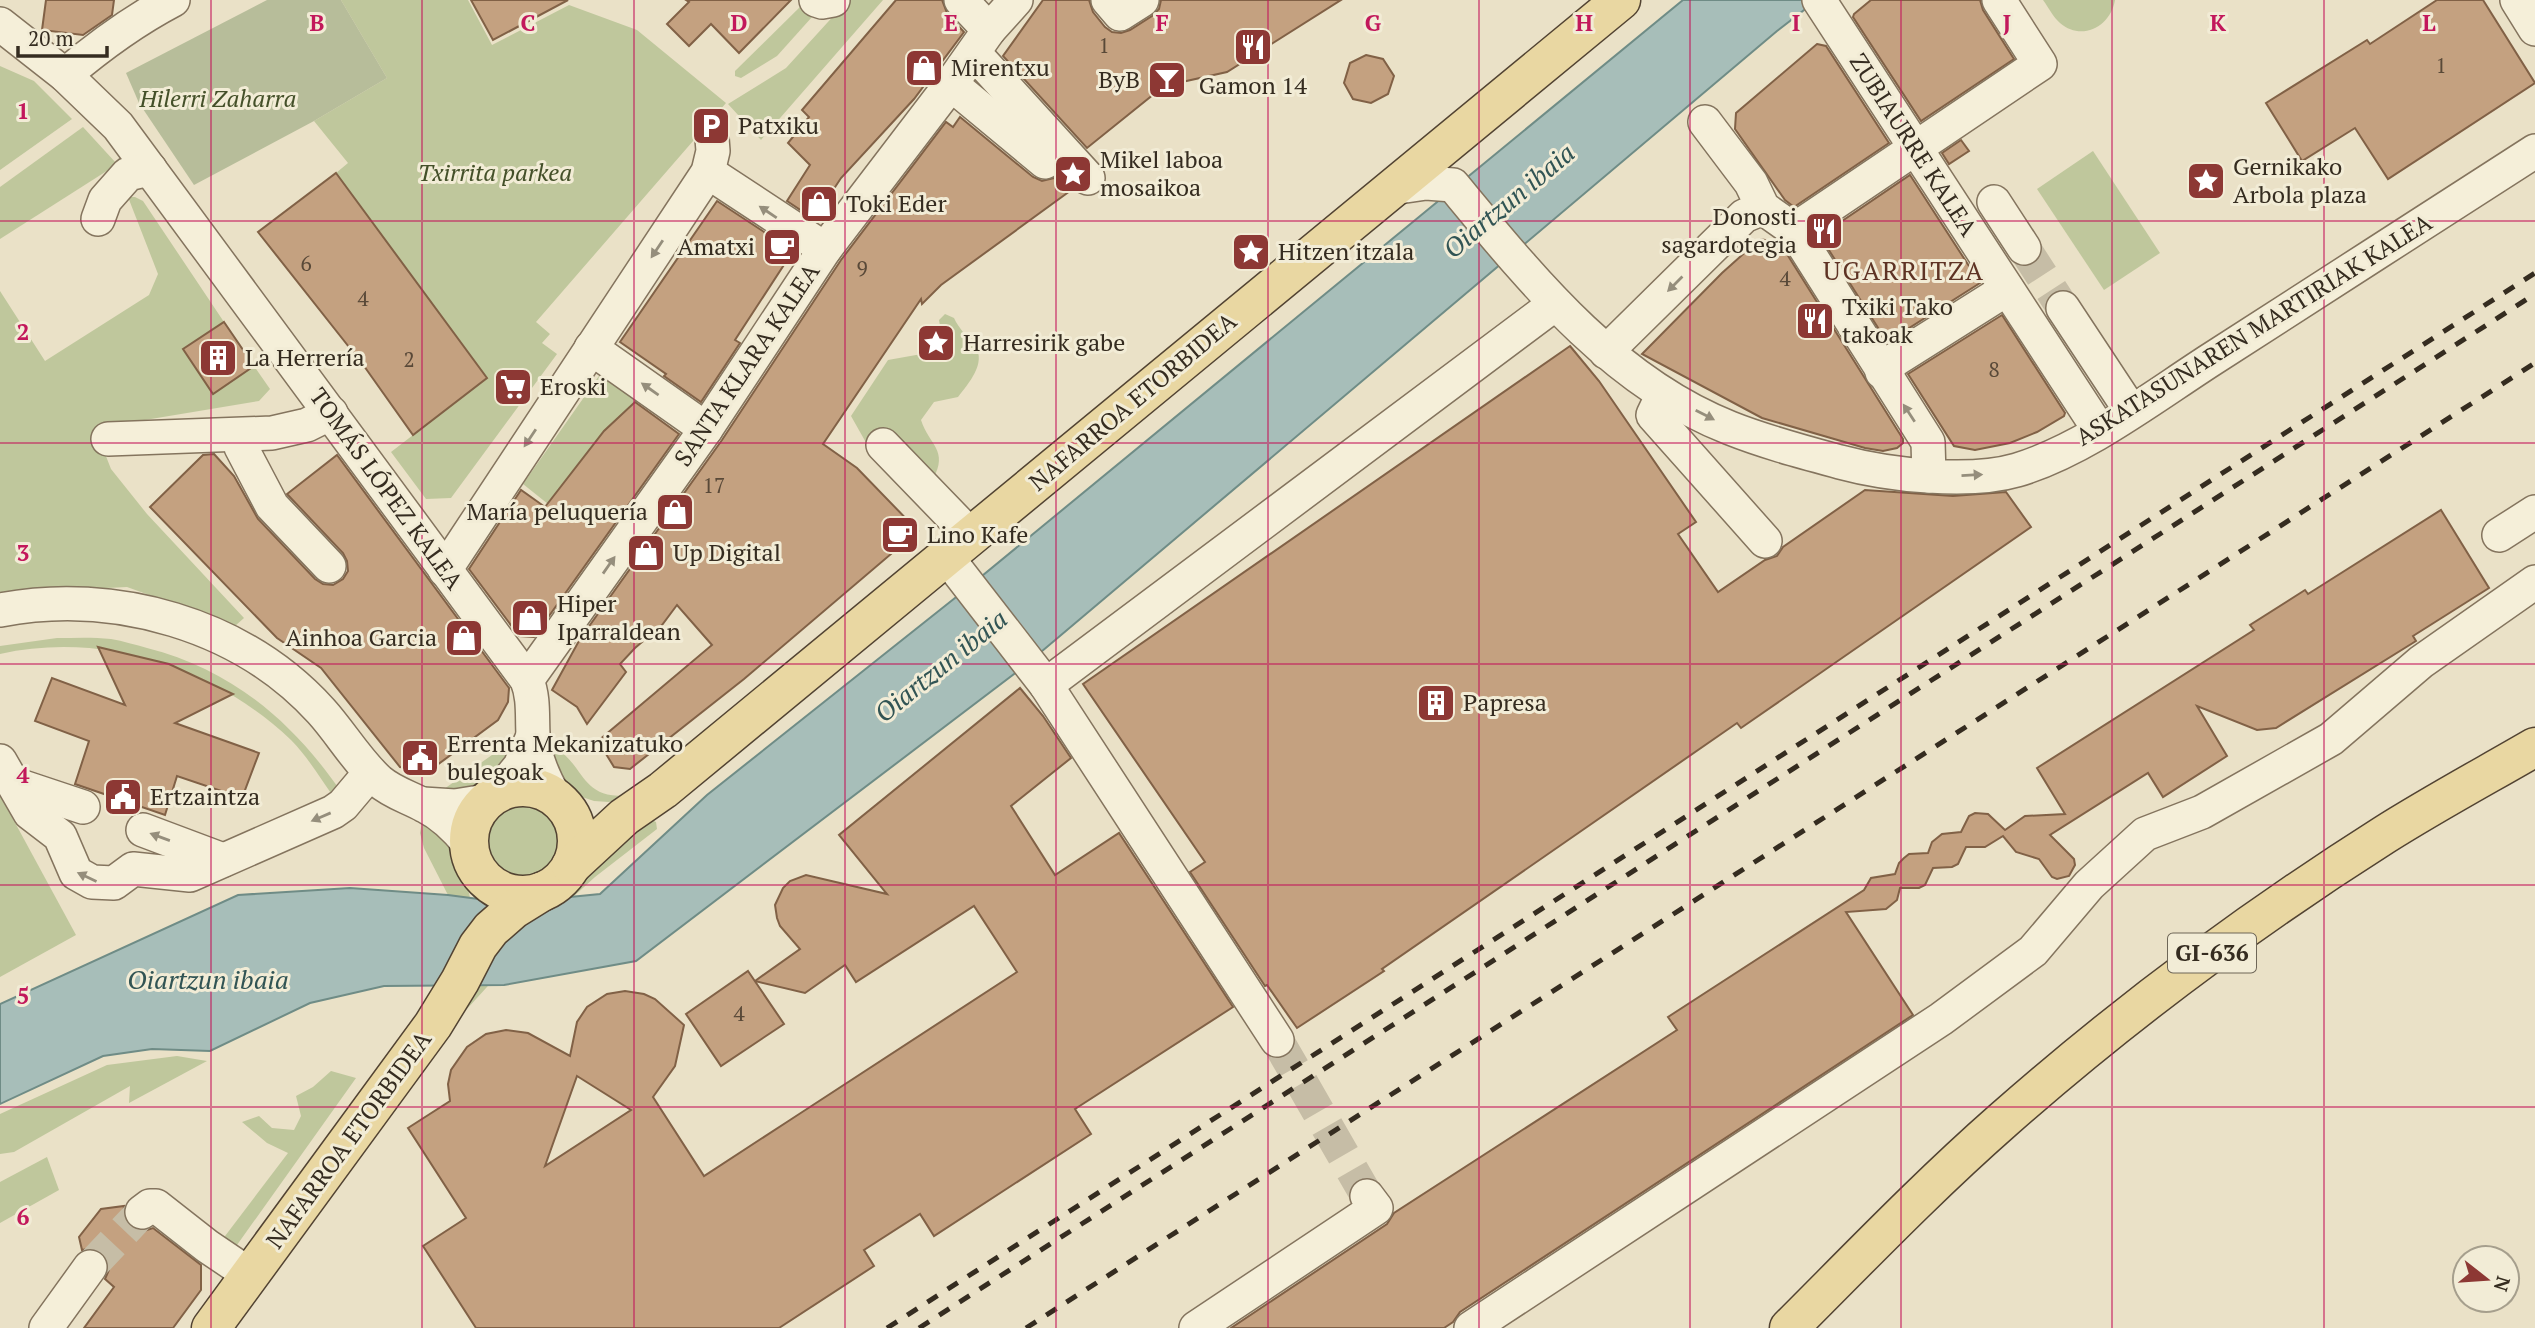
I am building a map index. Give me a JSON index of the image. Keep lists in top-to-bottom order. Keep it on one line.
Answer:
{"streets":{"main road":["NAFARROA ETORBIDEA","GI-636"],"street":["ZUBIAURRE KALEA","ASKATASUNAREN MARTIRIAK KALEA","SANTA KLARA KALEA","TOMÁS LÓPEZ KALEA"]},"crossings":[["ZUBIAURRE KALEA","ASKATASUNAREN MARTIRIAK KALEA"],["SANTA KLARA KALEA","TOMÁS LÓPEZ KALEA"],["NAFARROA ETORBIDEA","TOMÁS LÓPEZ KALEA"]],"districts":["UGARRITZA"],"water":["Oiartzun ibaia"],"parks":["Hilerri Zaharra","Txirrita parkea"],"places":{"restaurant":["Gamon 14","Donosti sagardotegia","Txiki Tako takoak"],"shop":["Mirentxu","Toki Eder","María peluquería","Up Digital","Hiper Iparraldean","Ainhoa Garcia"],"bar":["ByB"],"parking":["Patxiku"],"place":["Mikel laboa mosaikoa","Gernikako Arbola plaza","Hitzen itzala","Harresirik gabe"],"cafe":["Amatxi","Lino Kafe"],"building":["La Herrería","Papresa"],"supermarket":["Eroski"],"public building":["Errenta Mekanizatuko bulegoak","Ertzaintza"]},"house_numbers":["1","1","6","9","4","4","2","8","17","4"],"scale_bar":"20 m","north":"right","grid":{"columns":["B","C","D","E","F","G","H","I","J","K","L"],"rows":["1","2","3","4","5","6"]}}
